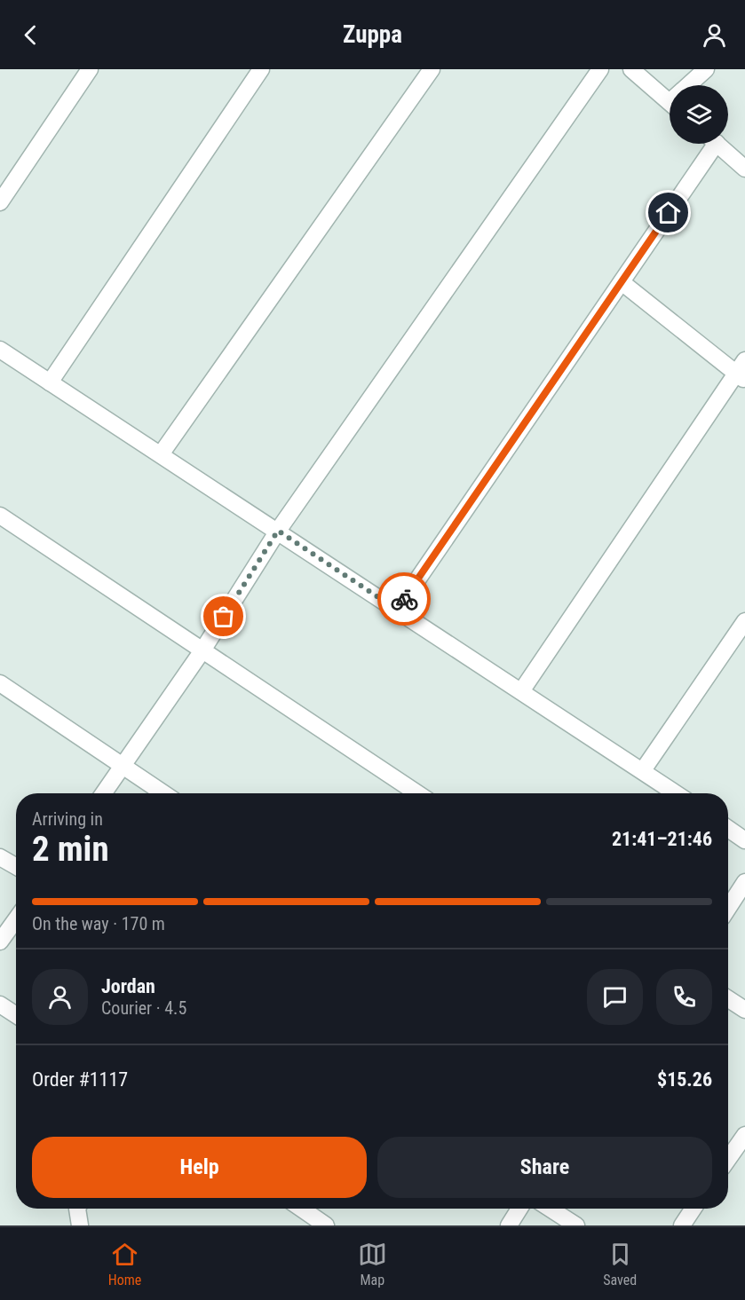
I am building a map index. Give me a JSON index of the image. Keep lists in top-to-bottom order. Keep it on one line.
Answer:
{"page":{"header":"Zuppa","heading":["2 min","Arriving in","21:41–21:46"],"panel":["Jordan","Courier · 4.5","Order #1117","$15.26"],"bar":"On the way · 170 m","buttons":["Help","Share"],"tabs":["Home","Map","Saved"]}}
